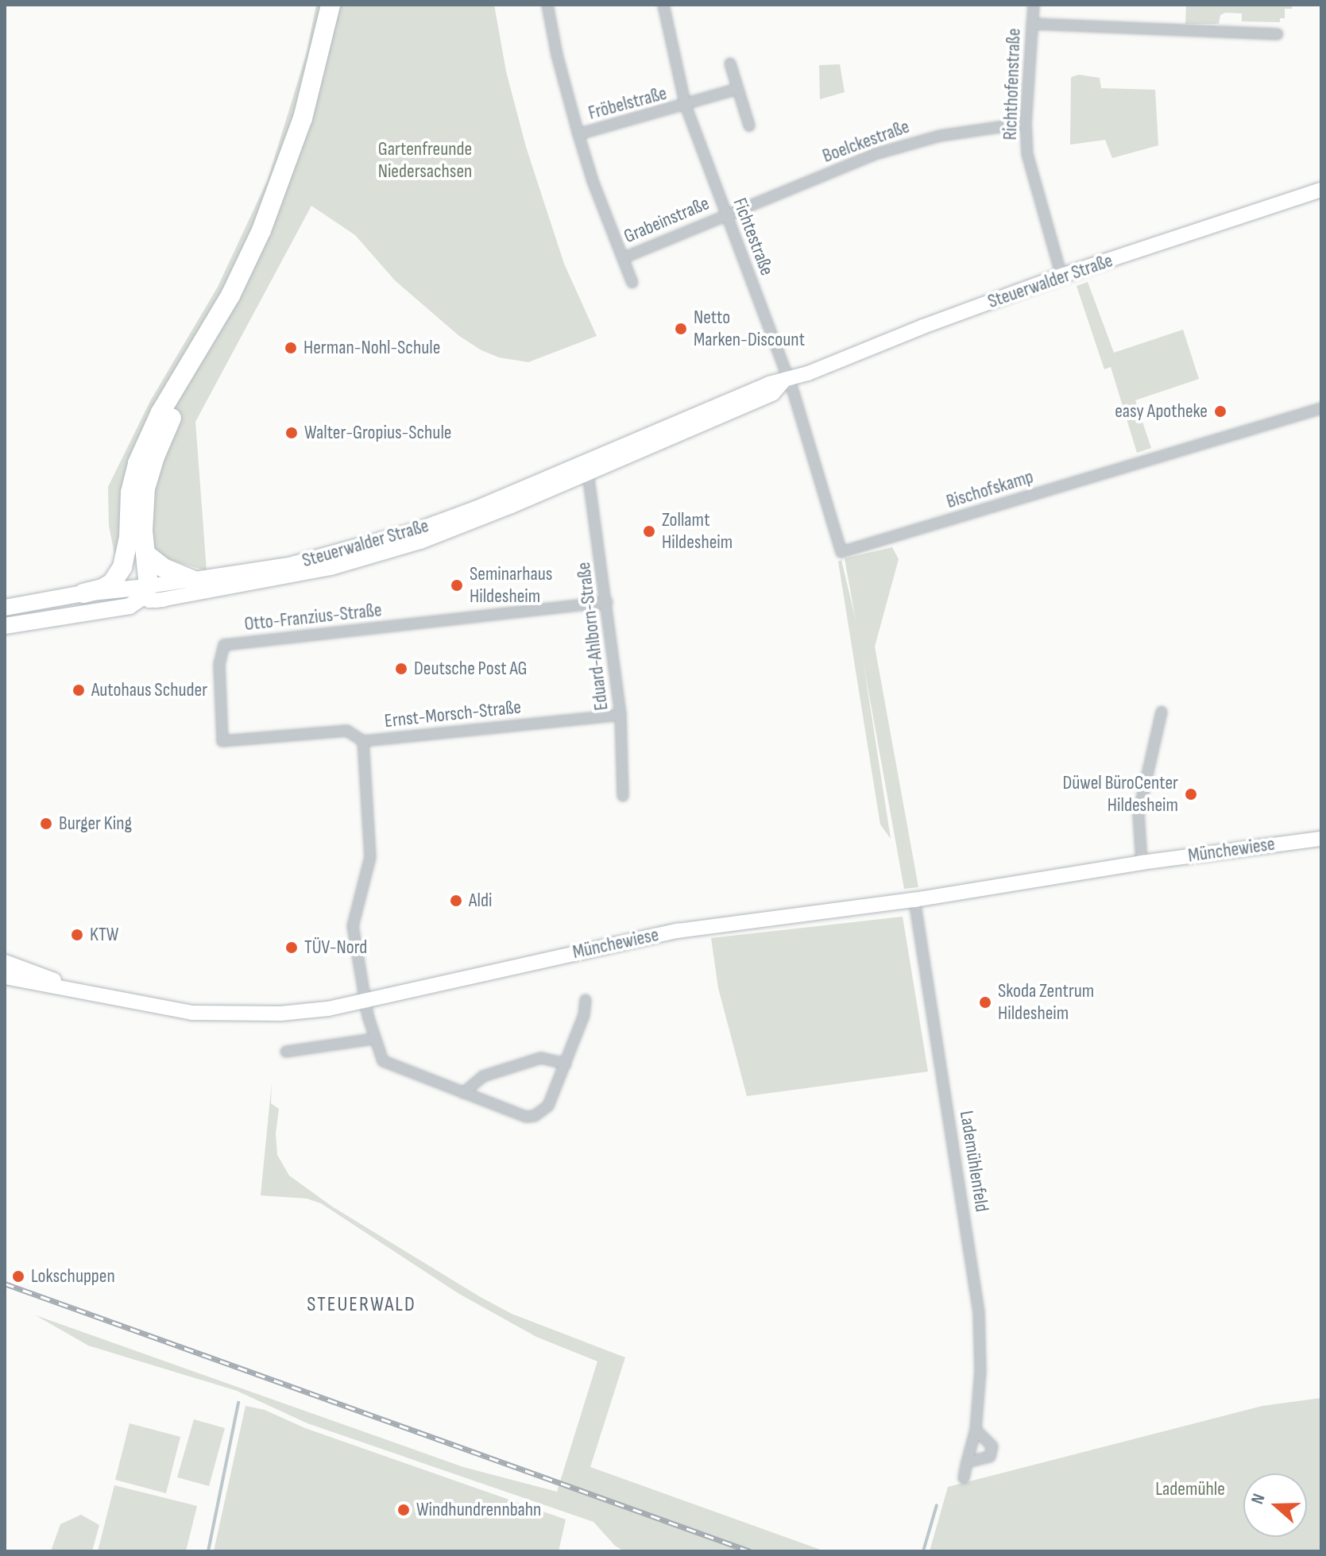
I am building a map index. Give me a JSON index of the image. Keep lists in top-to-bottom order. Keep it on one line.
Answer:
{"streets":{"main road":["Steuerwalder Straße"],"street":["Richthofenstraße","Fröbelstraße","Boelckestraße","Grabeinstraße","Fichtestraße","Bischofskamp","Otto-Franzius-Straße","Eduard-Ahlborn-Straße","Ernst-Morsch-Straße","Münchewiese","Lademühlenfeld"]},"crossings":[["Richthofenstraße","Boelckestraße"],["Richthofenstraße","Steuerwalder Straße"],["Fröbelstraße","Grabeinstraße"],["Fröbelstraße","Fichtestraße"],["Boelckestraße","Grabeinstraße"],["Boelckestraße","Fichtestraße"],["Grabeinstraße","Fichtestraße"],["Fichtestraße","Steuerwalder Straße"],["Fichtestraße","Bischofskamp"],["Steuerwalder Straße","Bischofskamp"],["Steuerwalder Straße","Eduard-Ahlborn-Straße"],["Otto-Franzius-Straße","Eduard-Ahlborn-Straße"],["Otto-Franzius-Straße","Ernst-Morsch-Straße"],["Eduard-Ahlborn-Straße","Ernst-Morsch-Straße"],["Ernst-Morsch-Straße","Münchewiese"],["Münchewiese","Lademühlenfeld"]],"districts":["STEUERWALD"],"parks":["Gartenfreunde Niedersachsen","Lademühle"],"places":["Netto Marken-Discount","Herman-Nohl-Schule","easy Apotheke","Walter-Gropius-Schule","Zollamt Hildesheim","Seminarhaus Hildesheim","Deutsche Post AG","Autohaus Schuder","Düwel BüroCenter Hildesheim","Burger King","Aldi","KTW","TÜV-Nord","Skoda Zentrum Hildesheim","Lokschuppen","Windhundrennbahn"],"north":"left"}
